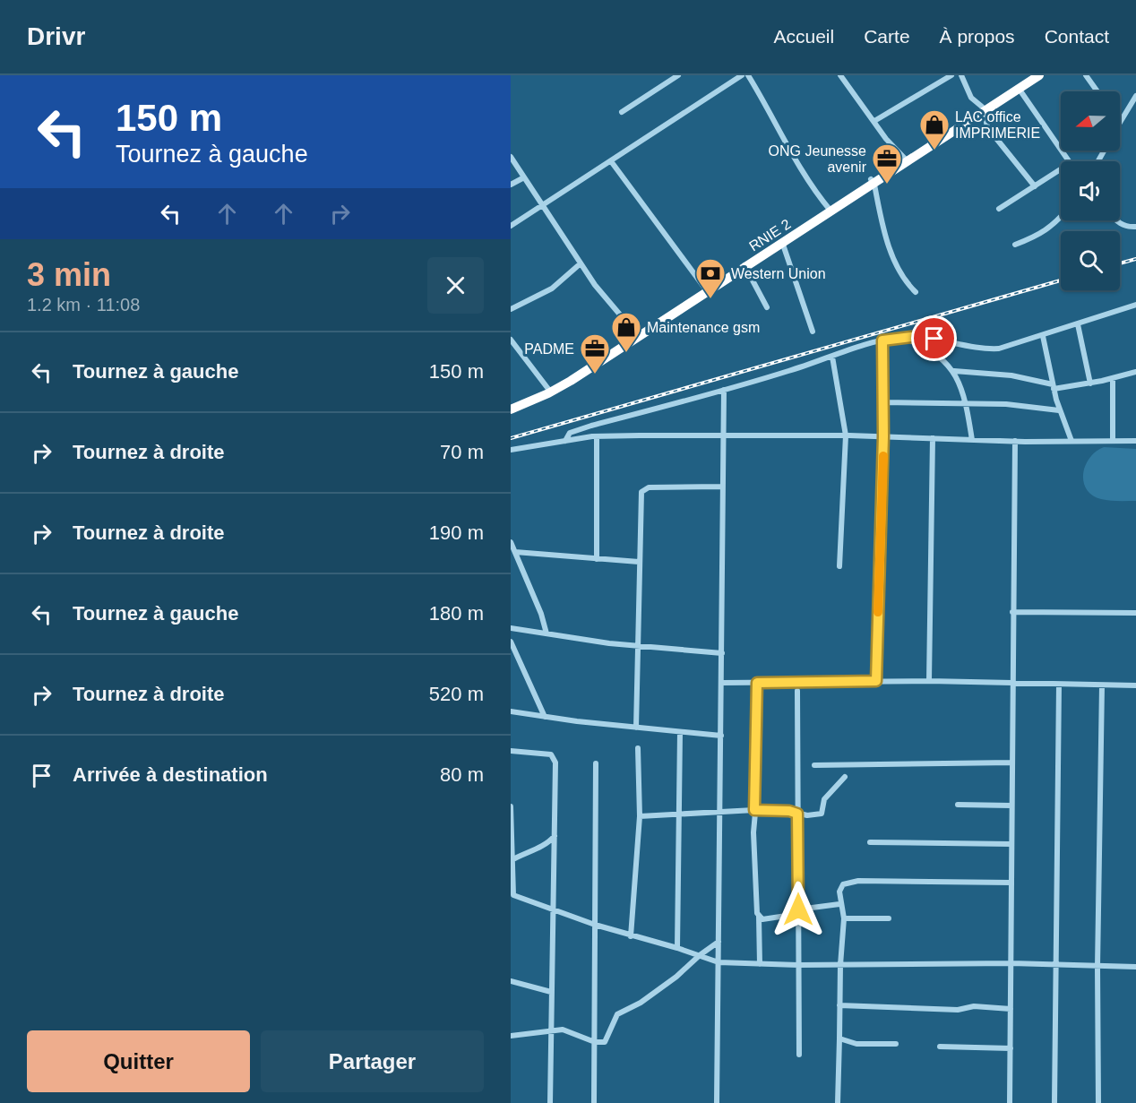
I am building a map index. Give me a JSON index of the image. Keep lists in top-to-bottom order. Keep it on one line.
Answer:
{"streets":{"highway":["RNIE 2"]},"places":{"shop":["LAC office IMPRIMERIE","Maintenance gsm"],"office":["ONG Jeunesse avenir","PADME"],"bank":["Western Union"]},"north":"left","page":{"header":"Drivr","nav":["Accueil","Carte","À propos","Contact"],"turn":["150 m","Tournez à gauche"],"heading":["3 min","1.2 km · 11:08"],"list":[{"name":"Tournez à gauche","value":"150 m"},{"name":"Tournez à droite","value":"70 m"},{"name":"Tournez à droite","value":"190 m"},{"name":"Tournez à gauche","value":"180 m"},{"name":"Tournez à droite","value":"520 m"},{"name":"Arrivée à destination","value":"80 m"}],"buttons":["Quitter","Partager"]}}
